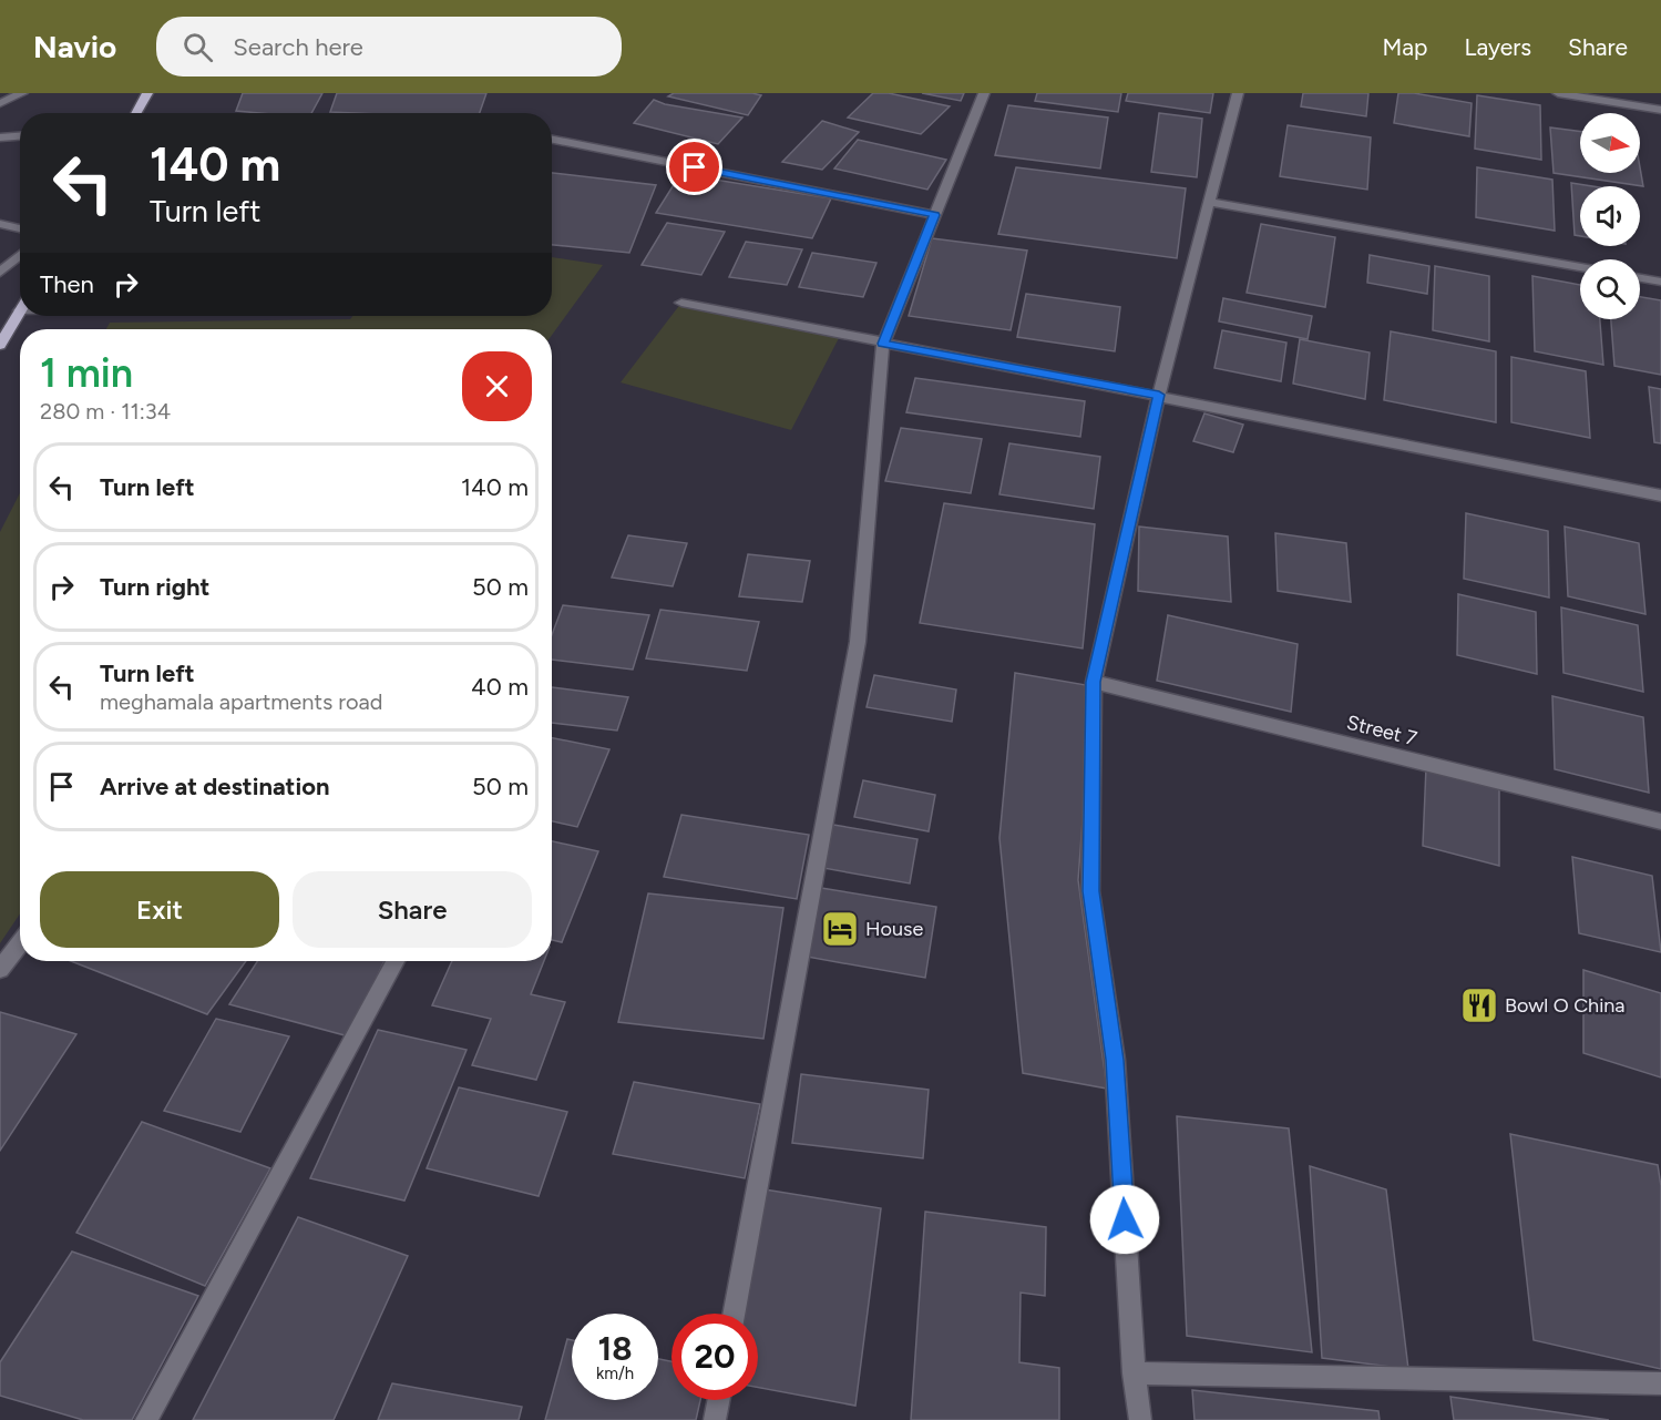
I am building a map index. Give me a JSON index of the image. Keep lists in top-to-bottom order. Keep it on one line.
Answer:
{"streets":{"street":["Street 7"]},"places":{"hotel":["House"],"restaurant":["Bowl O China"]},"north":"right","page":{"header":"Navio","search":"Search here","nav":["Map","Layers","Share"],"turn":["140 m","Turn left"],"then":"Then","heading":["1 min","280 m · 11:34"],"list":[{"name":"Turn left","value":"140 m"},{"name":"Turn right","value":"50 m"},{"name":"Turn left","note":"meghamala apartments road","value":"40 m"},{"name":"Arrive at destination","value":"50 m"}],"buttons":["Exit","Share"],"speed":"18 km/h","limit":"20"}}
